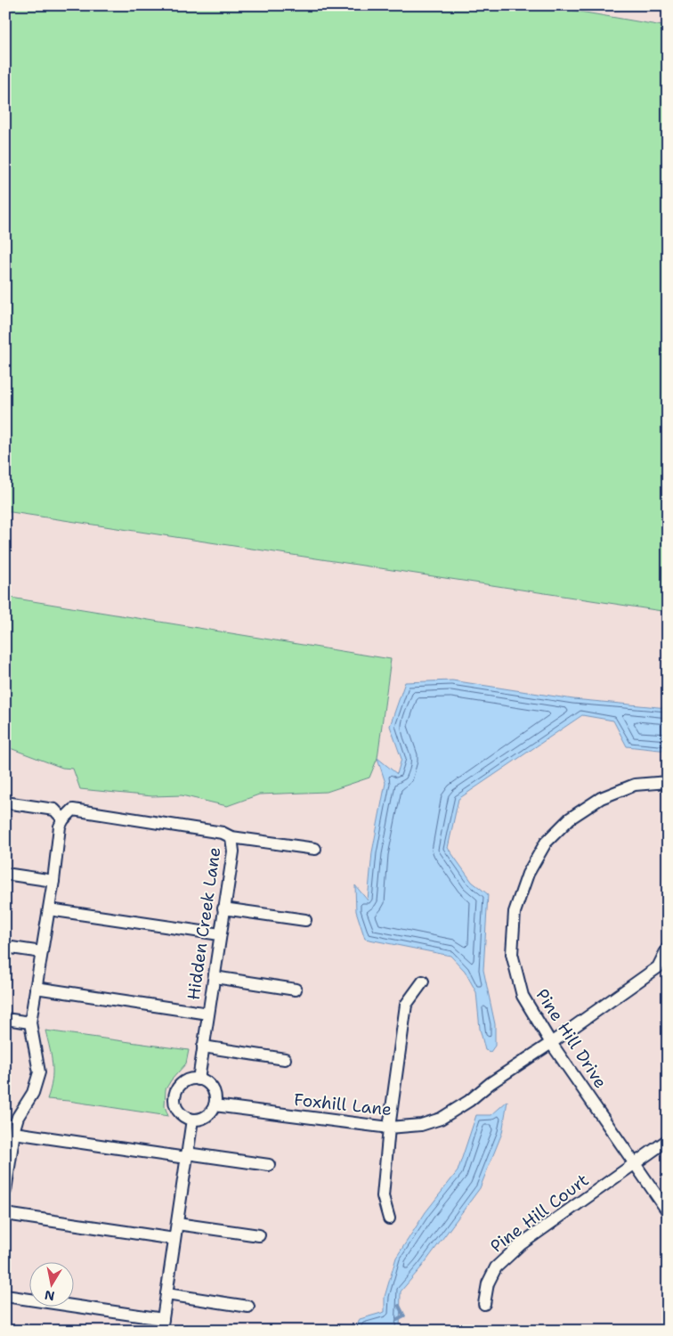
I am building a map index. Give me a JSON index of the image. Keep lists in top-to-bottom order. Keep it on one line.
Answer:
{"streets":{"street":["Hidden Creek Lane","Pine Hill Drive","Foxhill Lane","Pine Hill Court"]},"crossings":[["Hidden Creek Lane","Foxhill Lane"],["Pine Hill Drive","Foxhill Lane"],["Pine Hill Drive","Pine Hill Court"]],"north":"bottom"}
